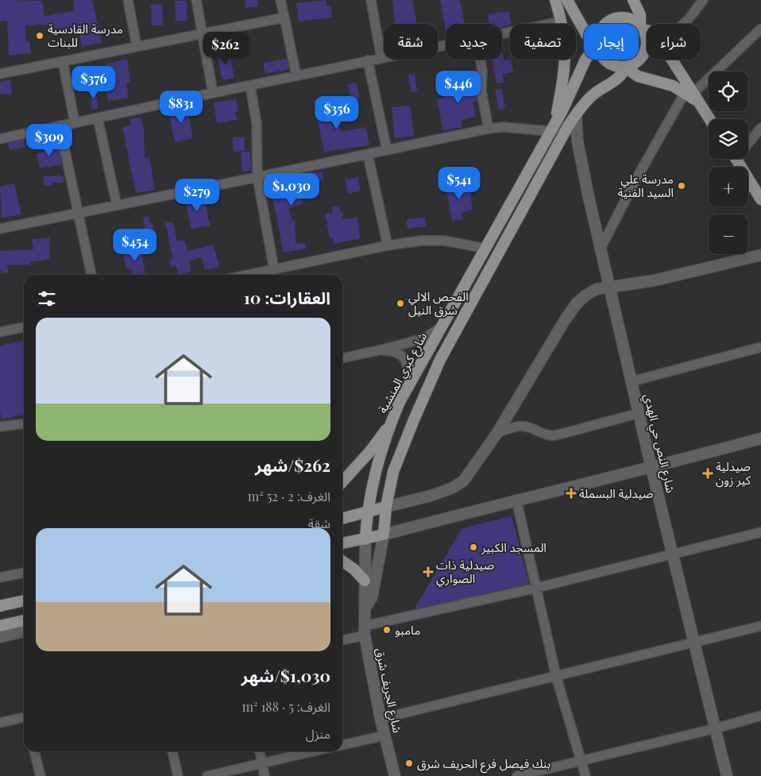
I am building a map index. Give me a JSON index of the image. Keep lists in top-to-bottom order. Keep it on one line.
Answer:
{"streets":{"main road":["شارع كبري المنشية"],"street":["شارع النص حي الهدي","شارع الجريف شرق"]},"crossings":[["شارع كبري المنشية","شارع الجريف شرق"]],"places":{"other":["مدرسة القادسية للبنات","مدرسة علي السيد الفنية","الفحص الالي شرق النيل","المسجد الكبير","مامبو","بنك فيصل فرع الحريف شرق"],"health":["صيدلية كير زون","صيدلية البسملة","صيدلية ذات الصواري"]},"page":{"chip":["شراء","إيجار","تصفية","جديد","شقة"],"price":["$262","$376","$446","$831","$356","$309","$541","$1,030","$279","$454"],"map_buttons":["+","−"],"heading":"العقارات: 10","list":[{"name":"$262/شهر","note":"الغرف: 2 · 52 m² · شقة"},{"name":"$1,030/شهر","note":"الغرف: 5 · 188 m² · منزل"}]}}
